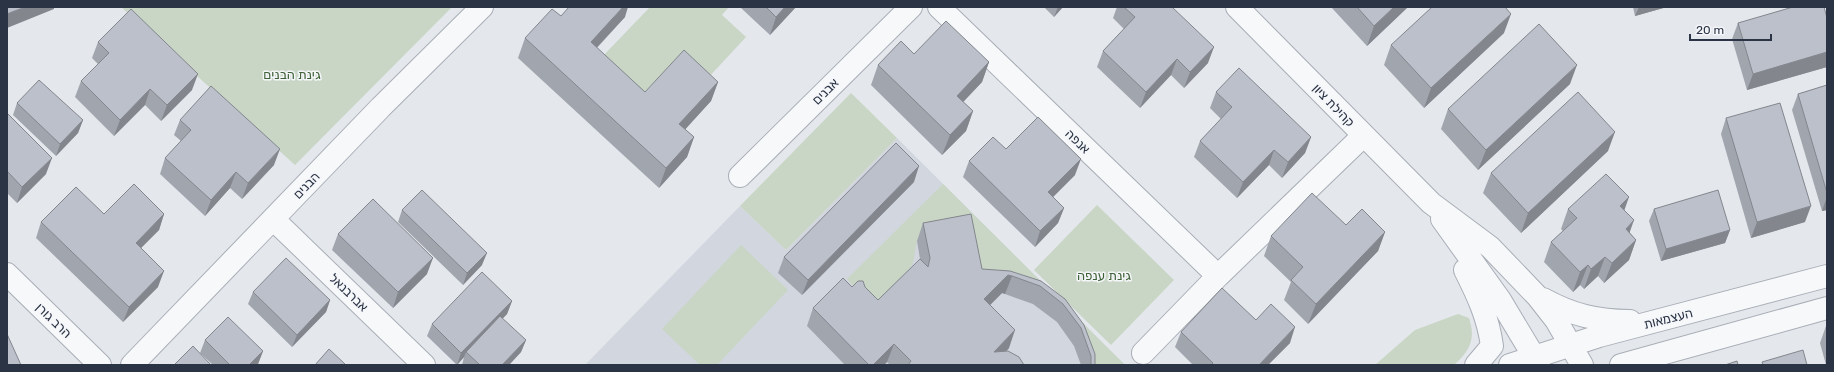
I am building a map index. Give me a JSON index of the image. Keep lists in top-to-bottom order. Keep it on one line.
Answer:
{"streets":{"street":["אבנים","קהילת ציון","אנפה","הבנים","אברבנאל","העצמאות","הרב גורן"]},"crossings":[["קהילת ציון","העצמאות"],["הבנים","אברבנאל"]],"parks":["גינת הבנים","גינת ענפה"],"scale_bar":"20 m"}
